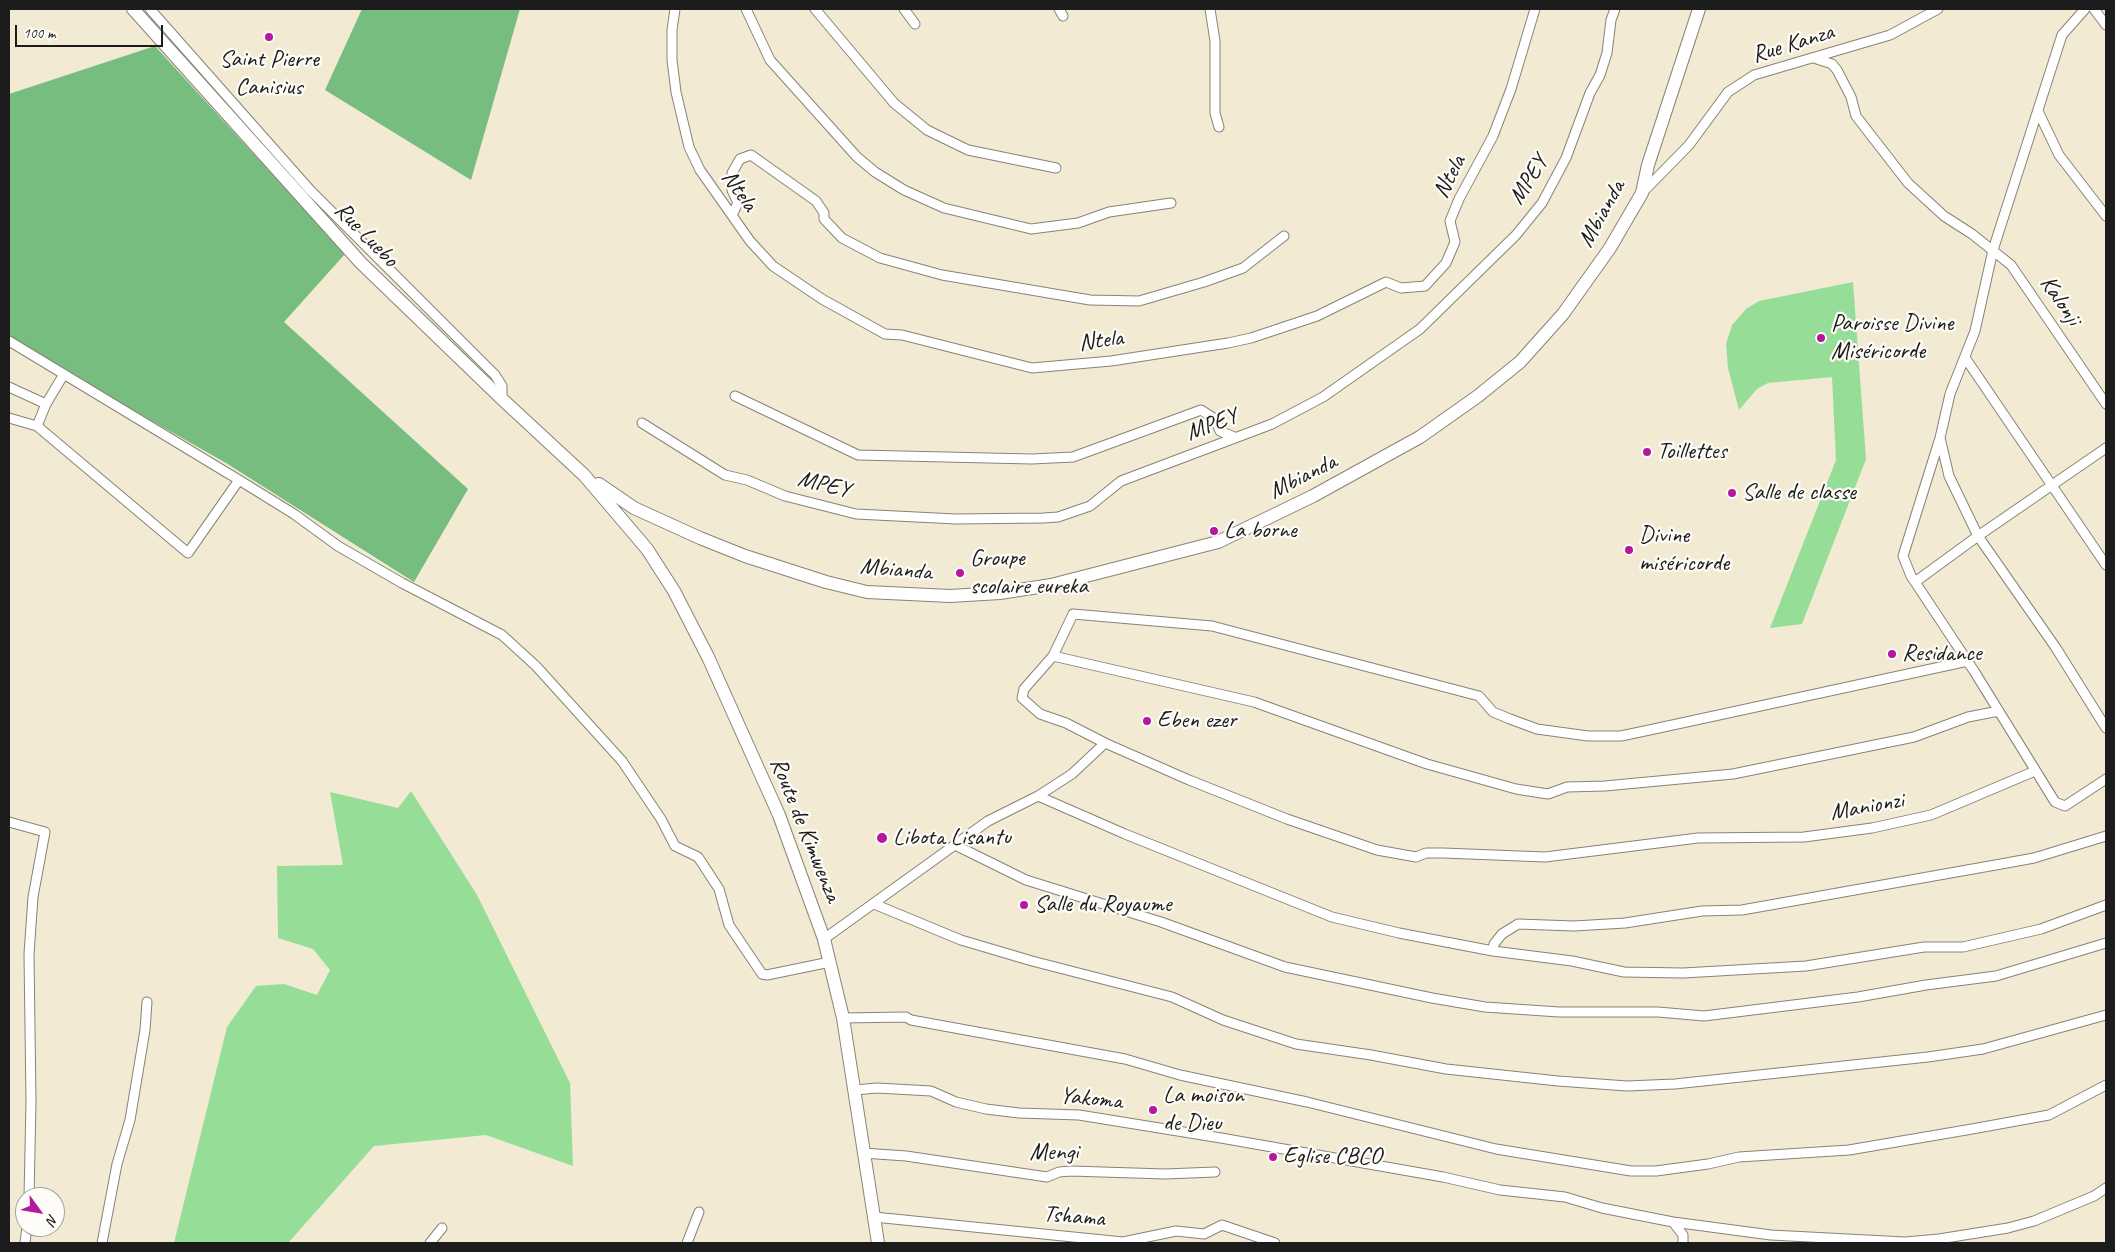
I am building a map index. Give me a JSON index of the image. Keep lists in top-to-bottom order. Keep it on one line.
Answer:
{"streets":{"street":["Rue Kanza","Ntela","MPEY","Mbianda","Rue Luebo","Kalonji","Manionzi","Route de Kimwenza","Yakoma","Mengi","Tshama"]},"crossings":[["Rue Kanza","Mbianda"],["Rue Kanza","Kalonji"],["Mbianda","Rue Luebo"],["Mbianda","Route de Kimwenza"],["Rue Luebo","Route de Kimwenza"],["Route de Kimwenza","Yakoma"],["Route de Kimwenza","Mengi"],["Route de Kimwenza","Tshama"]],"places":["Saint Pierre Canisius","Paroisse Divine Miséricorde","Toillettes","Salle de classe","La borne","Divine miséricorde","Groupe scolaire eureka","Residance","Eben ezer","Libota Lisantu","Salle du Royaume","La moison de Dieu","Eglise CBCO"],"scale_bar":"100 m","north":"bottom right"}
